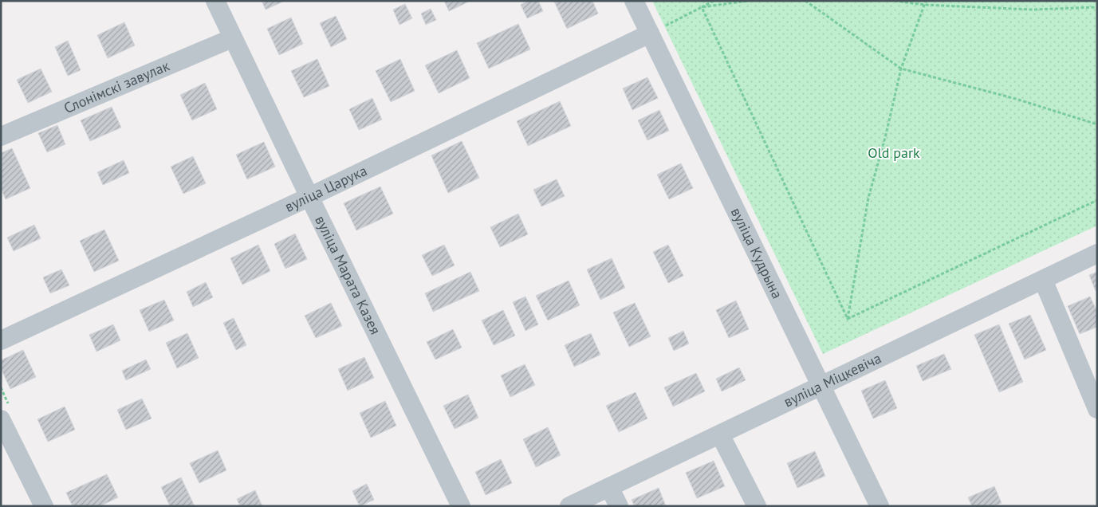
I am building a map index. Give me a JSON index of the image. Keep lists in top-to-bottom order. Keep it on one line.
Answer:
{"streets":{"street":["Слонімскі завулак","вуліца Царука","вуліца Кудрына","вуліца Марата Казея","вуліца Міцкевіча"]},"crossings":[["Слонімскі завулак","вуліца Марата Казея"],["вуліца Царука","вуліца Кудрына"],["вуліца Царука","вуліца Марата Казея"],["вуліца Кудрына","вуліца Міцкевіча"]],"parks":["Old park"]}
